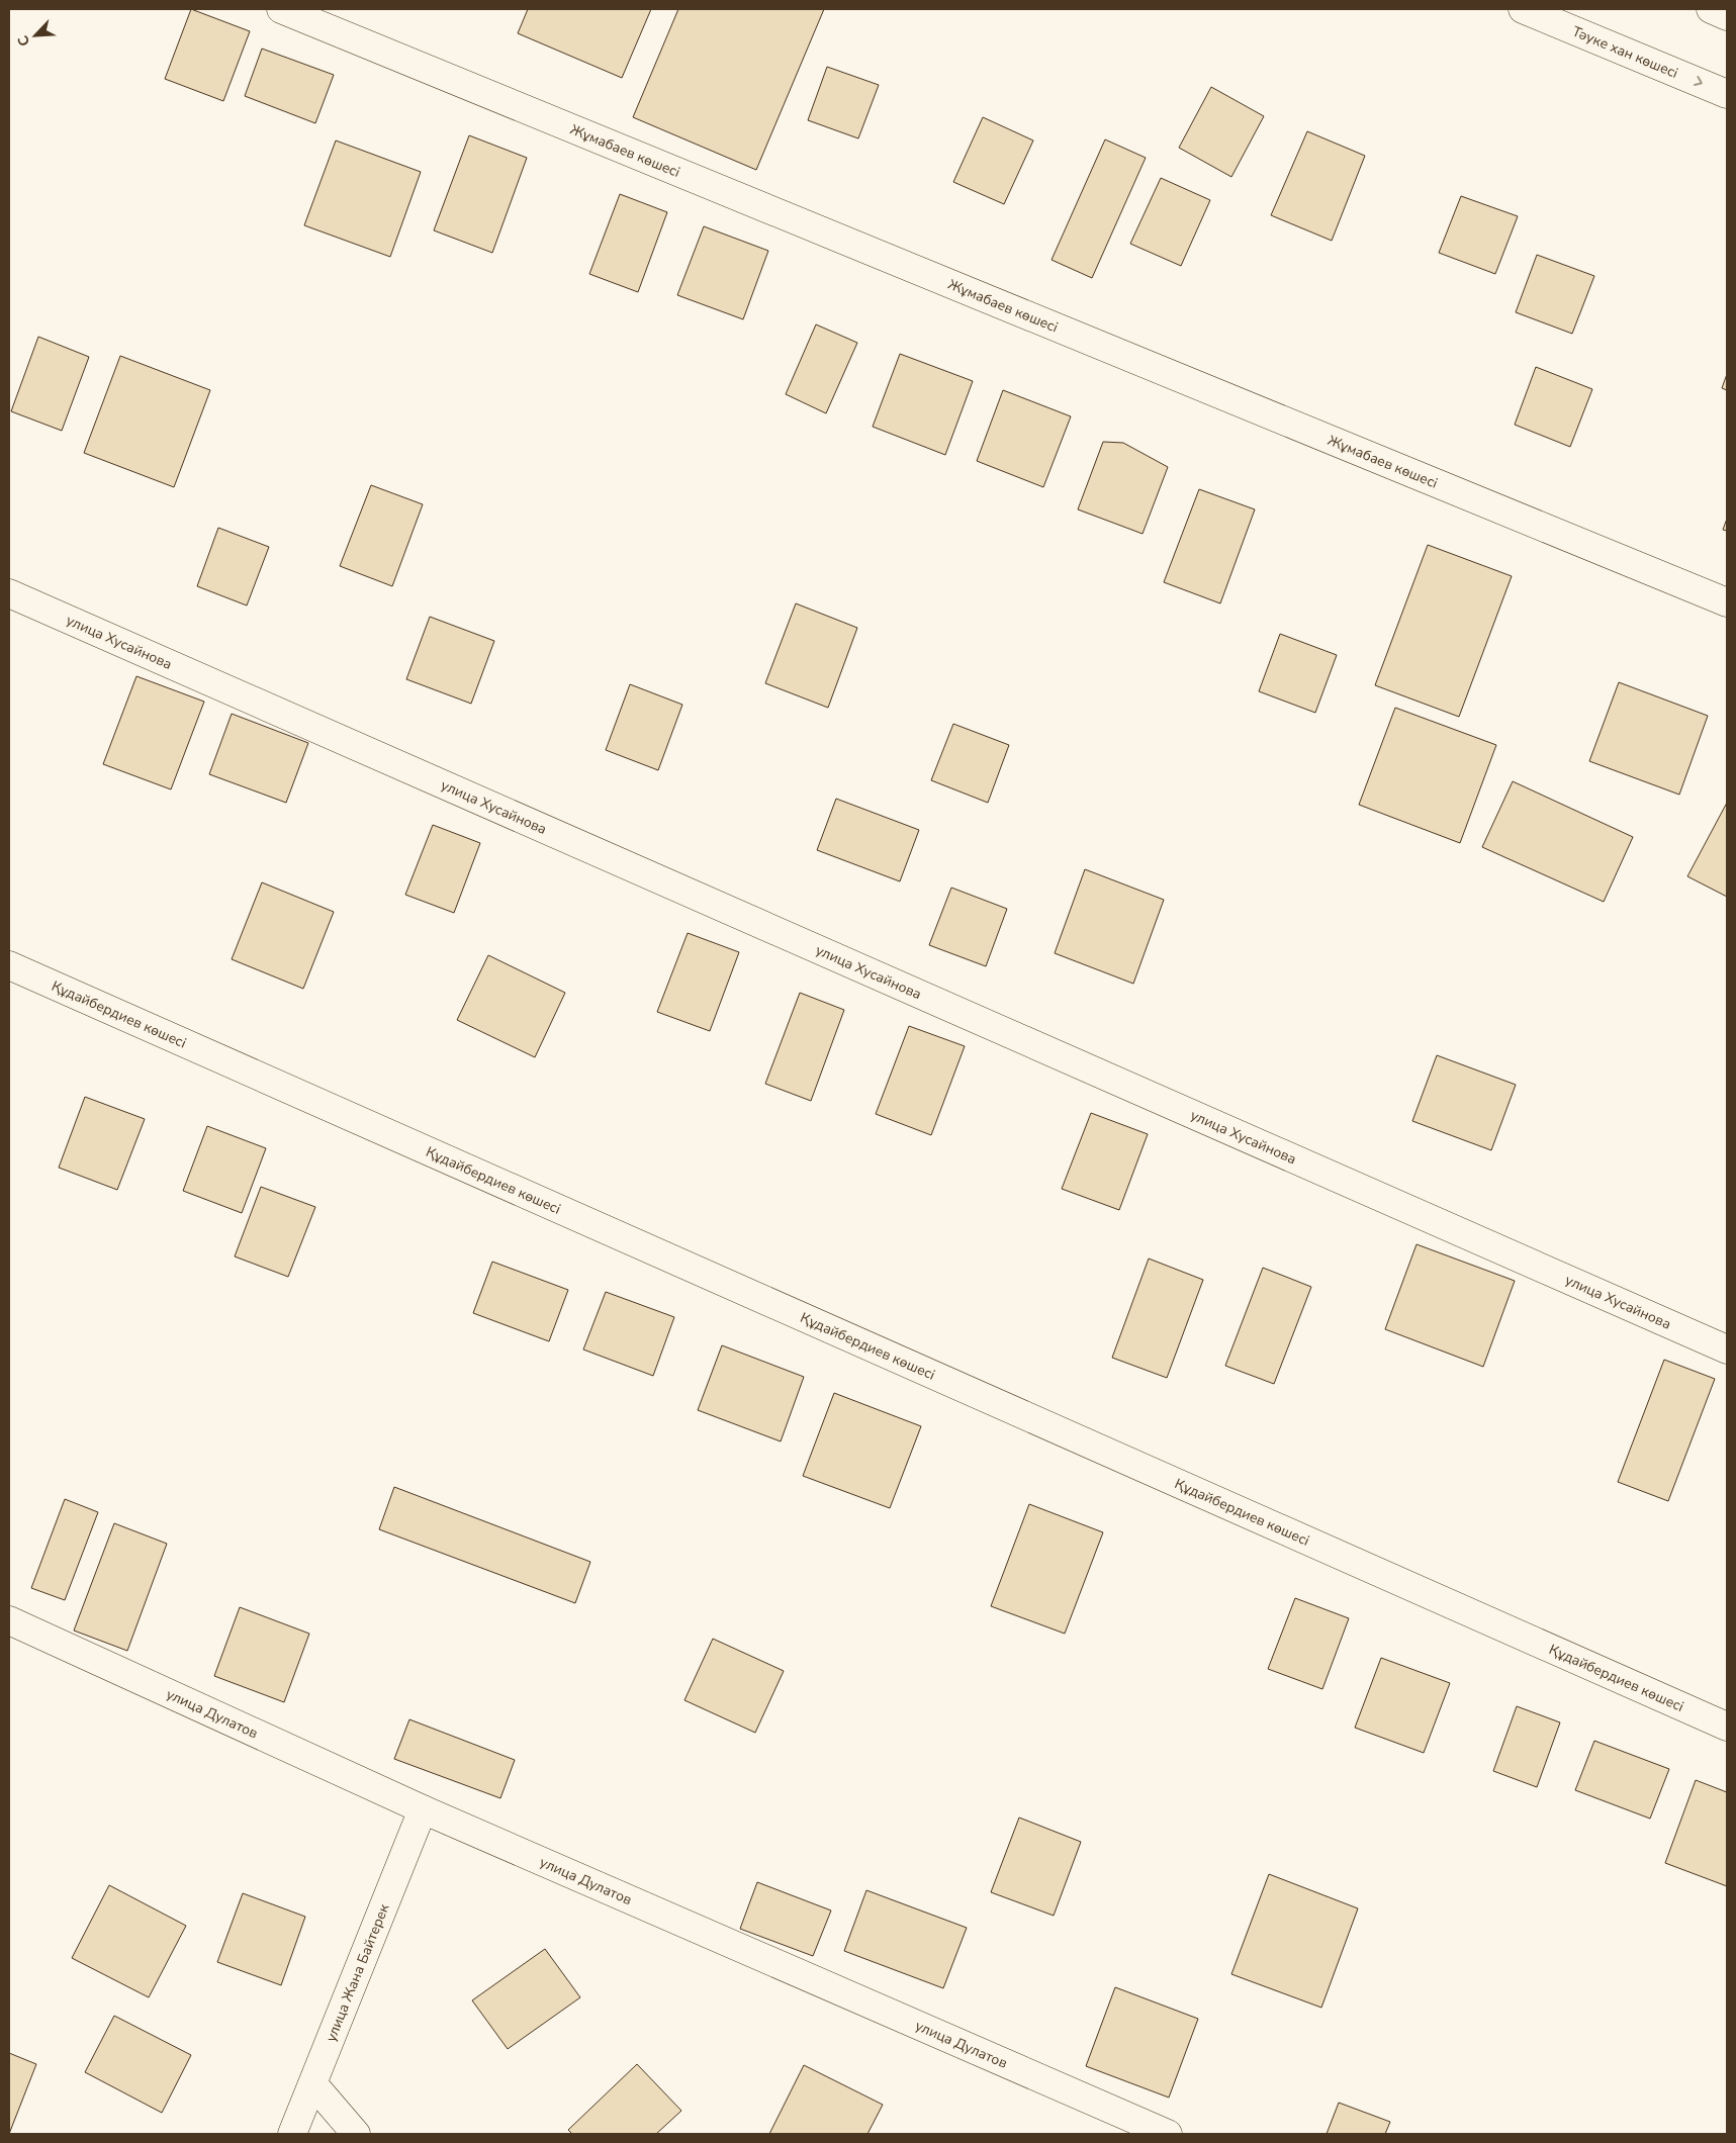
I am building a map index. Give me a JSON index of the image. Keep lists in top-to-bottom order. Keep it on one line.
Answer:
{"streets":{"street":["Тәуке хан көшесі","Жұмабаев көшесі","улица Хусайнова","Құдайбердиев көшесі","улица Дулатов","улица Жана Байтерек"]},"crossings":[["улица Дулатов","улица Жана Байтерек"]],"one_way":["Тәуке хан көшесі"],"north":"bottom left"}
